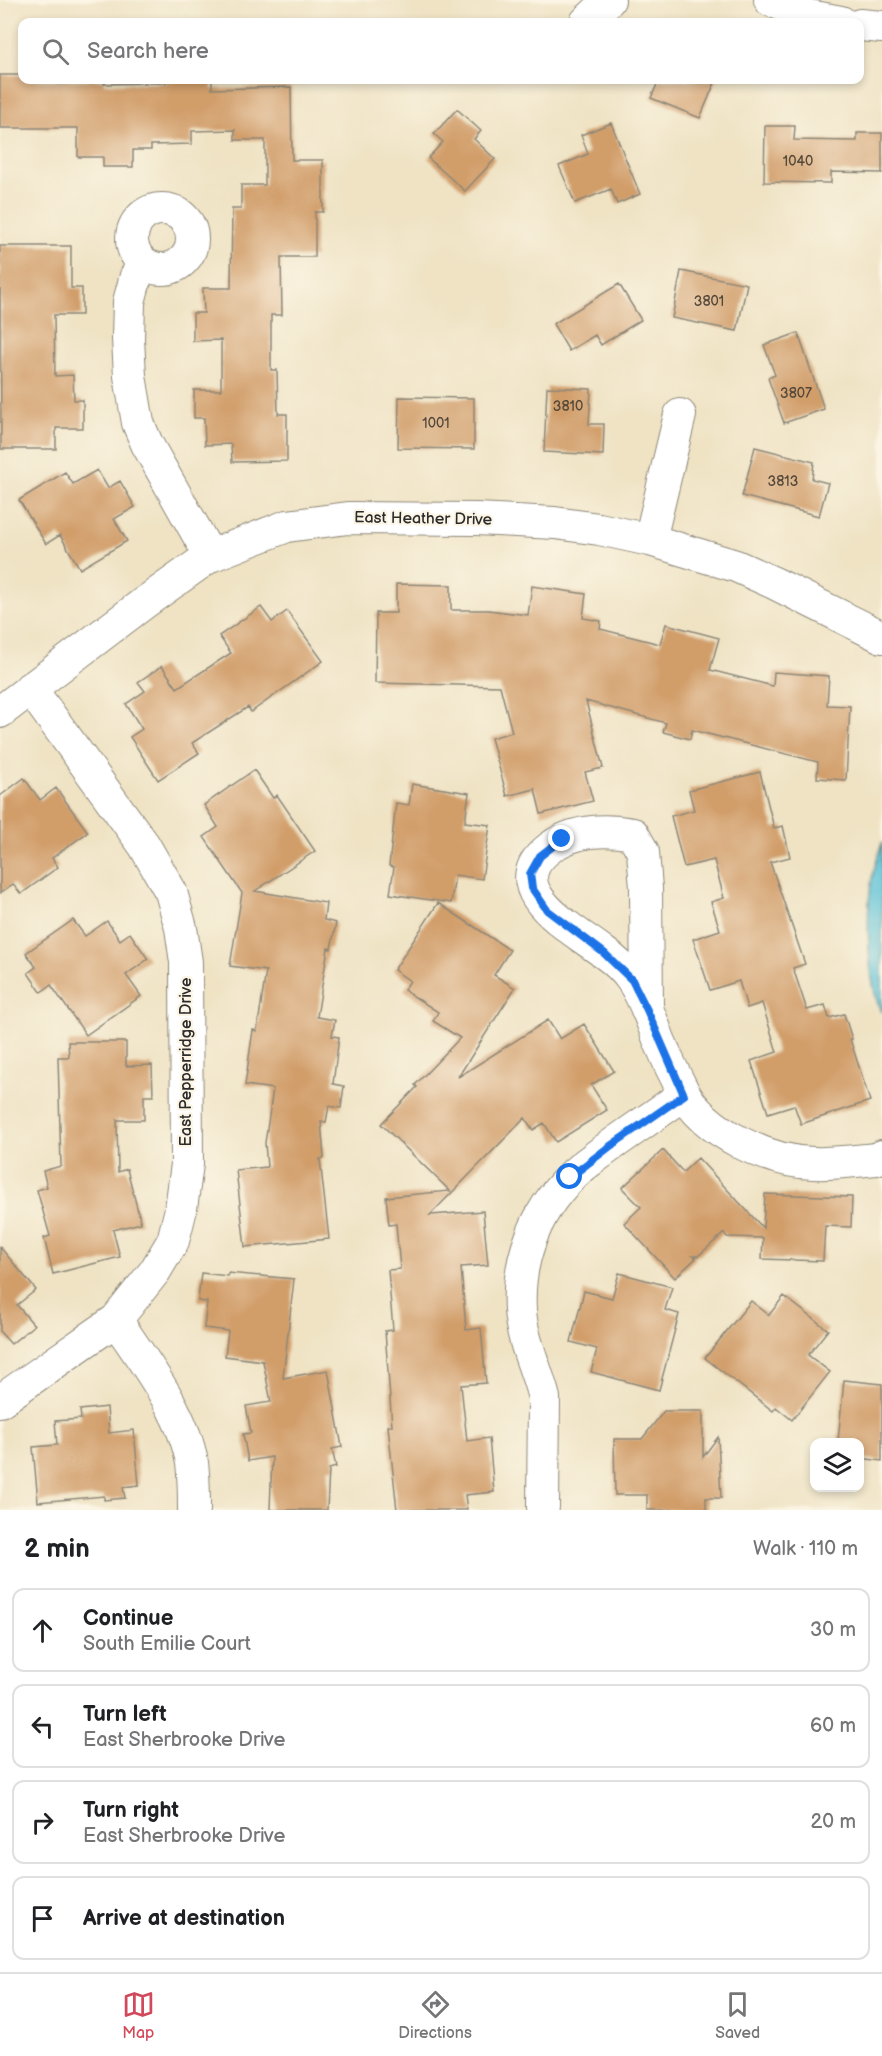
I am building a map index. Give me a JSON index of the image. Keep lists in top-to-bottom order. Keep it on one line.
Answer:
{"streets":{"street":["East Heather Drive","East Pepperridge Drive"]},"crossings":[["East Heather Drive","East Pepperridge Drive"]],"house_numbers":["1040","3801","3807","3810","1001","3813"],"page":{"search":"Search here","heading":["2 min","Walk · 110 m"],"list":[["Continue","South Emilie Court","30 m"],["Turn left","East Sherbrooke Drive","60 m"],["Turn right","East Sherbrooke Drive","20 m"],"Arrive at destination"],"nav":["Map","Directions","Saved"]}}
